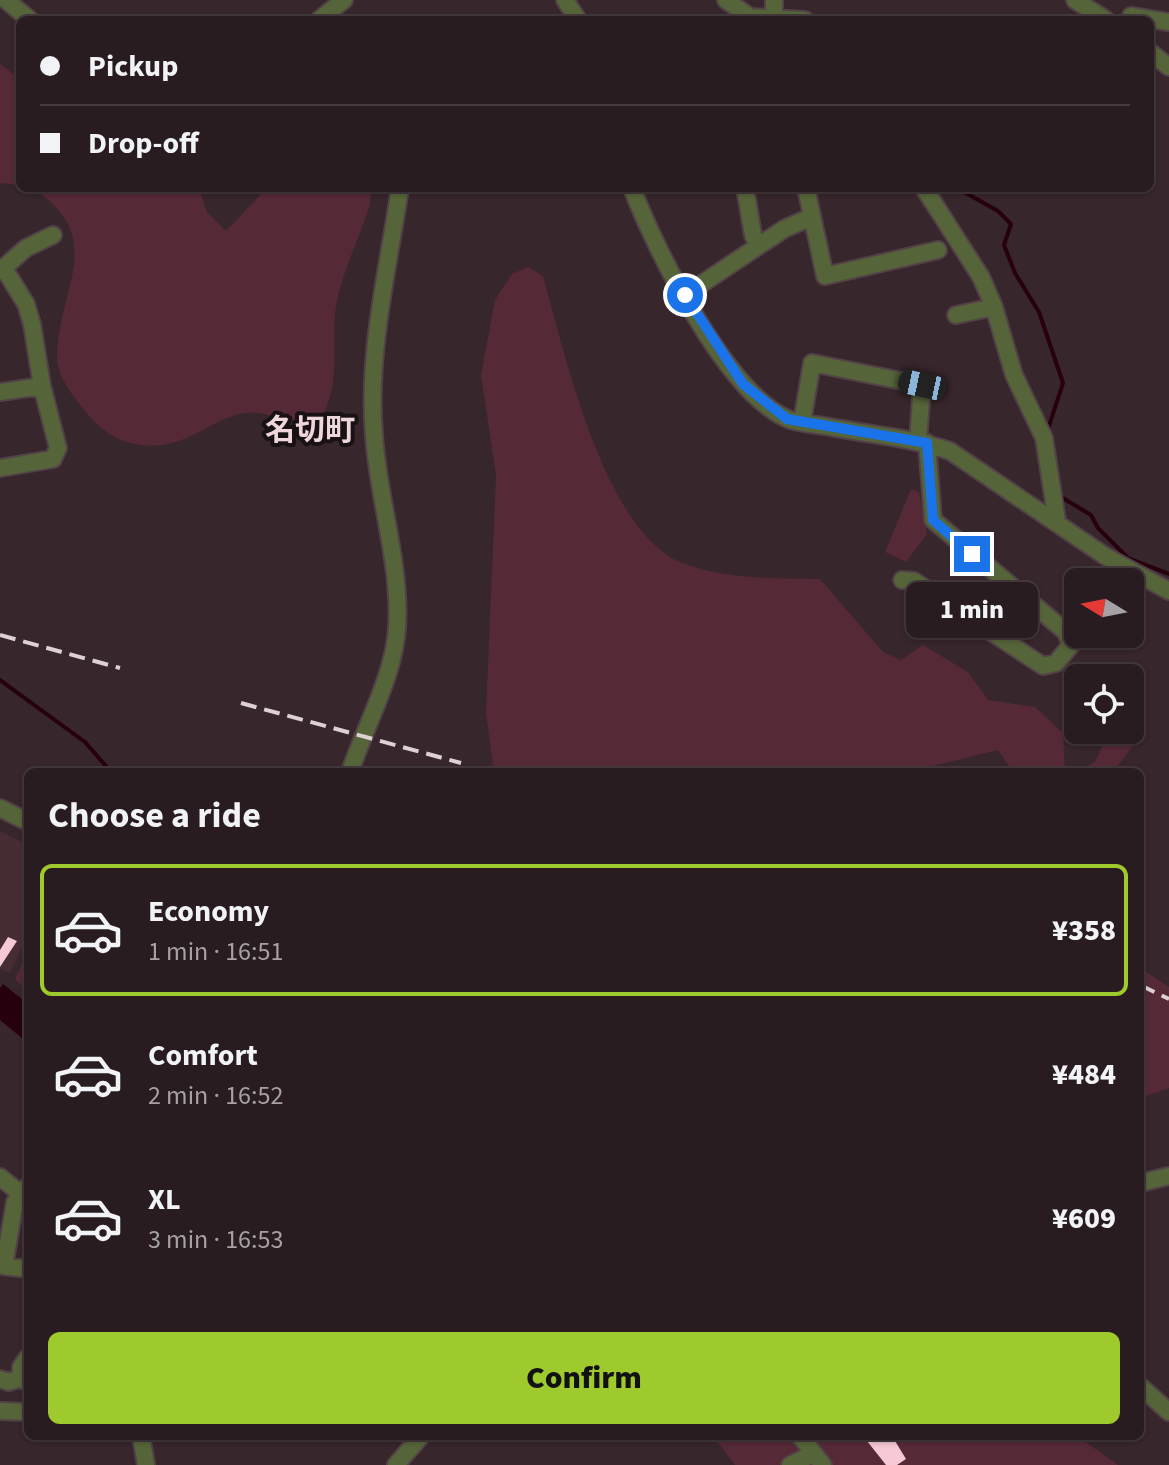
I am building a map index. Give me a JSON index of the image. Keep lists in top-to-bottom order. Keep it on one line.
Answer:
{"districts":["名切町"],"north":"left","page":{"banner":["Pickup","Drop-off"],"bubble":"1 min","heading":"Choose a ride","list":[{"name":"Economy","note":"1 min · 16:51","value":"¥358"},{"name":"Comfort","note":"2 min · 16:52","value":"¥484"},{"name":"XL","note":"3 min · 16:53","value":"¥609"}],"buttons":"Confirm"}}
